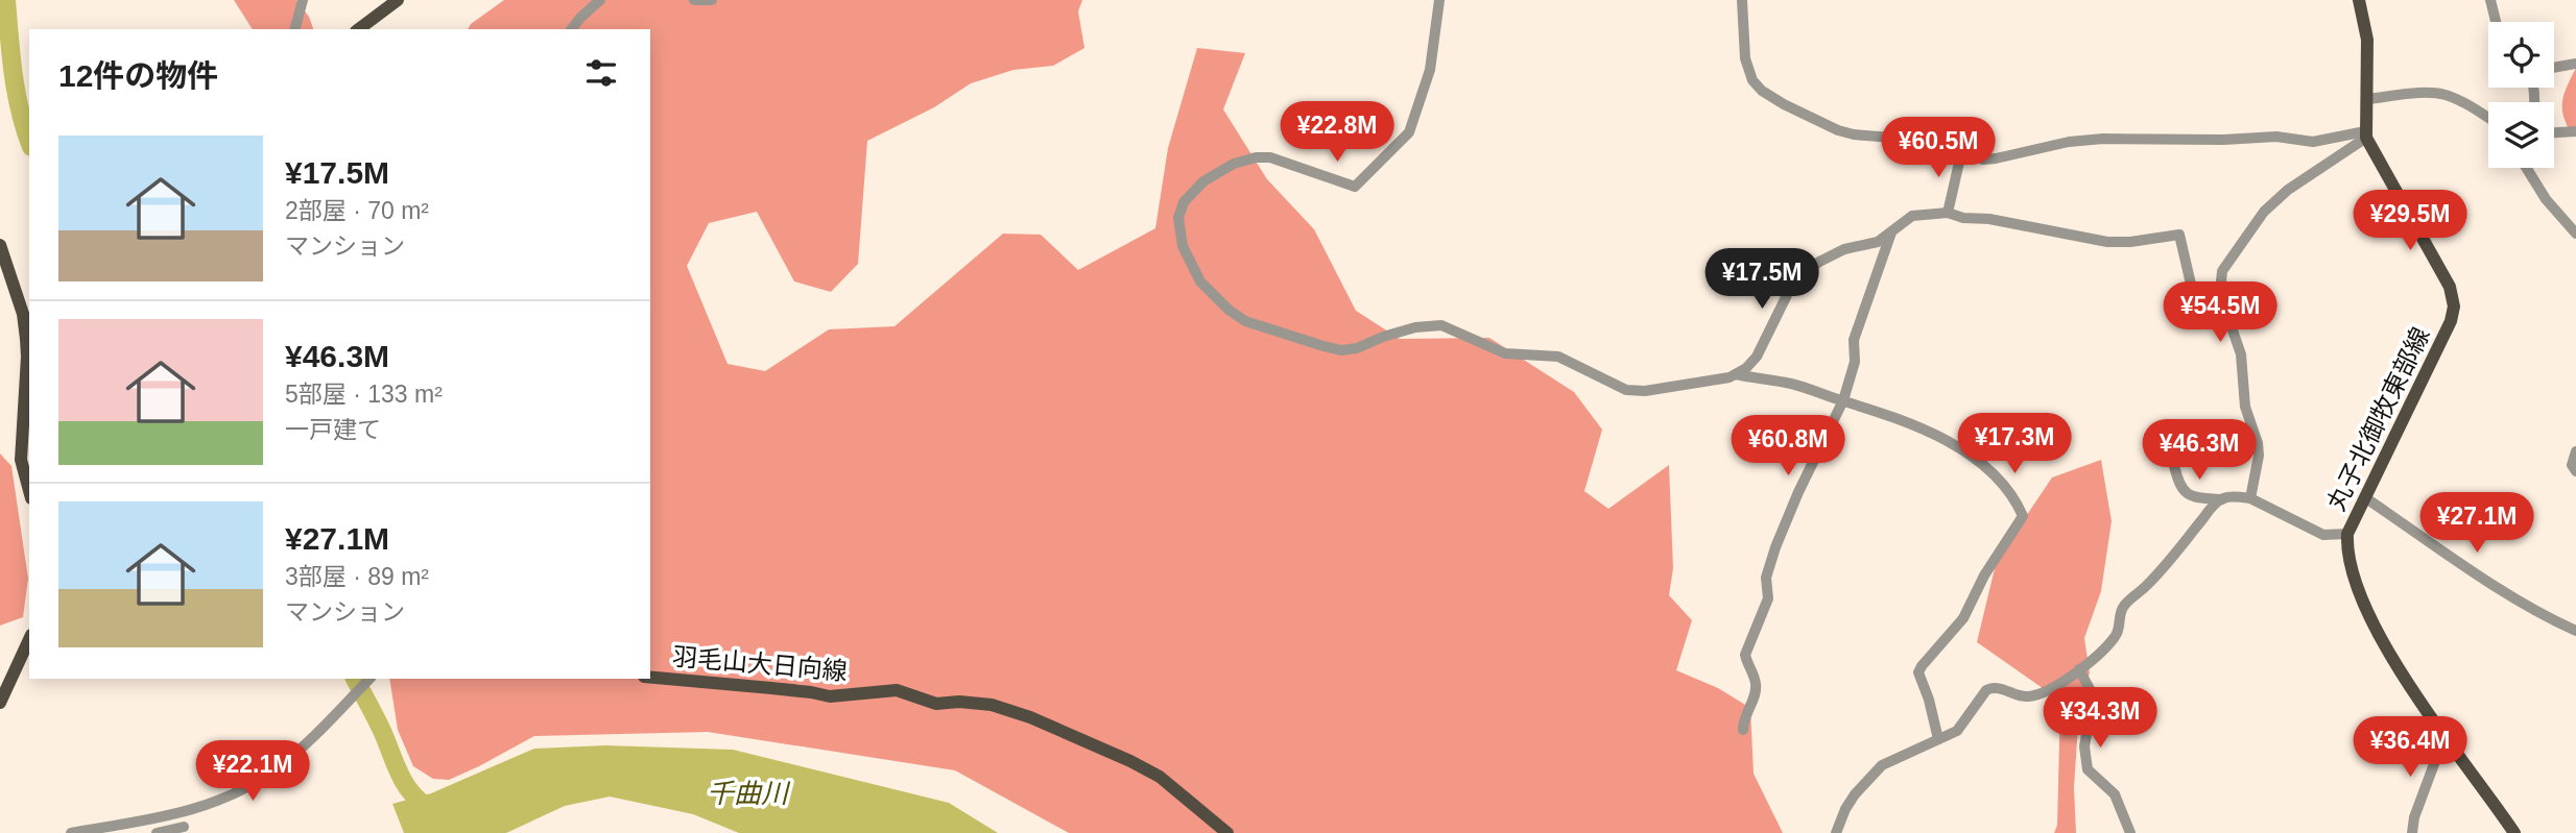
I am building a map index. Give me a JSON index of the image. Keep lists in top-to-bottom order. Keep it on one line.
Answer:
{"streets":{"main road":["丸子北御牧東部線","羽毛山大日向線"]},"water":["千曲川"],"page":{"heading":"12件の物件","price":["¥22.8M","¥60.5M","¥29.5M","¥17.5M","¥54.5M","¥17.3M","¥60.8M","¥46.3M","¥27.1M","¥34.3M","¥36.4M","¥22.1M"],"list":[{"name":"¥17.5M","note":"2部屋 · 70 m² · マンション"},{"name":"¥46.3M","note":"5部屋 · 133 m² · 一戸建て"},{"name":"¥27.1M","note":"3部屋 · 89 m² · マンション"}]}}
